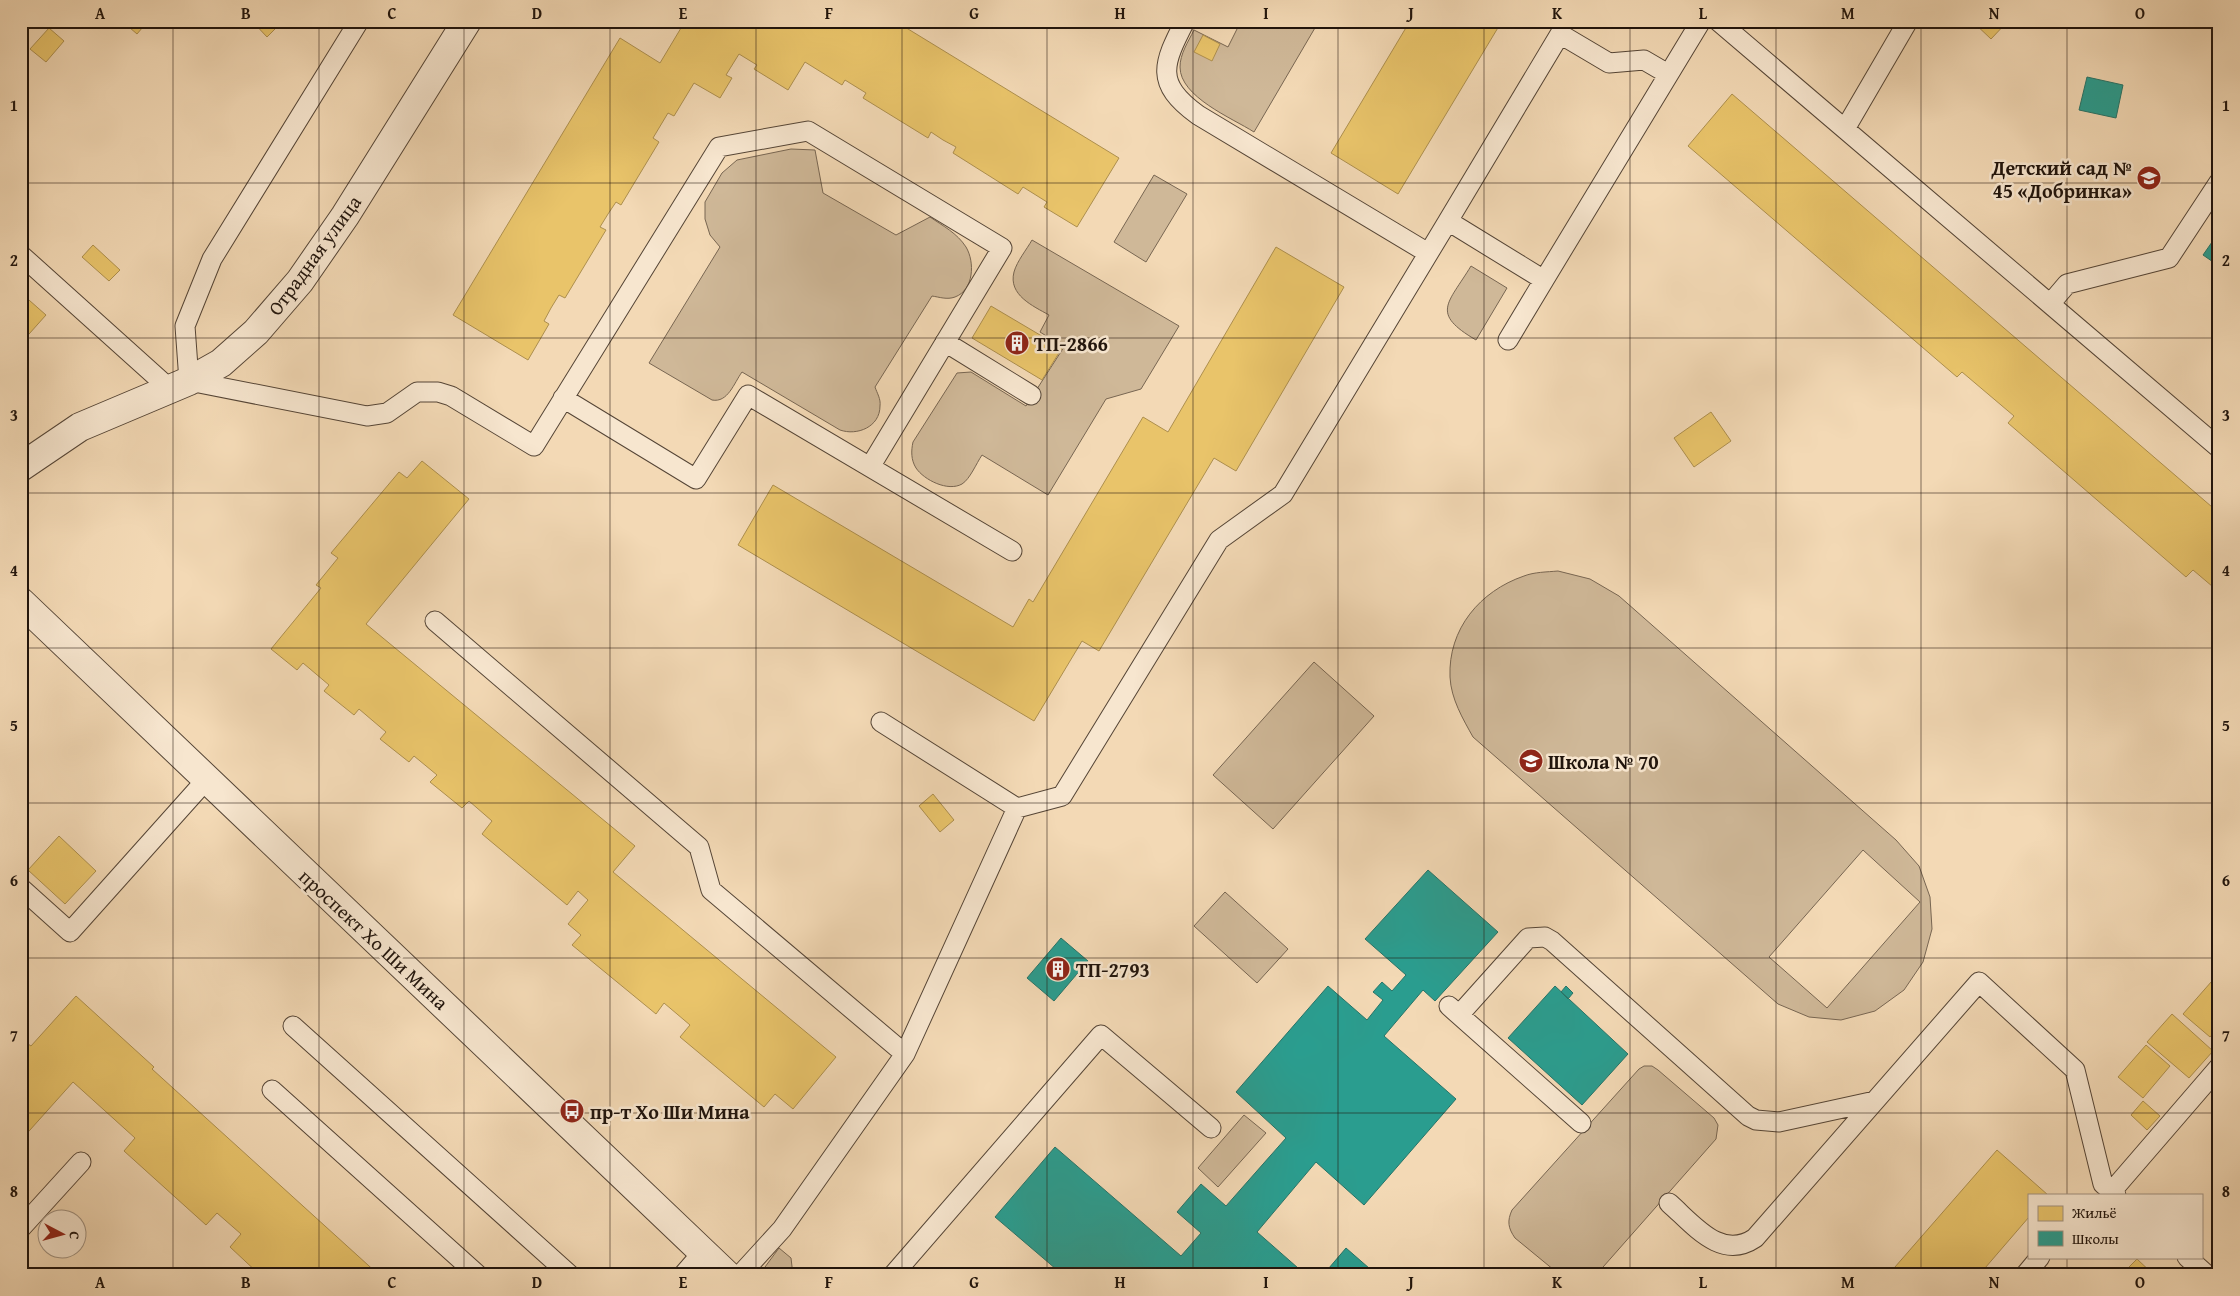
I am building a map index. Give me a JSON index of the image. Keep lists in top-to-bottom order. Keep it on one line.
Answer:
{"streets":{"street":["Отрадная улица","проспект Хо Ши Мина"]},"places":{"school or university":["Детский сад № 45 «Добринка»","Школа № 70"],"building":["ТП-2866","ТП-2793"],"bus stop":["пр-т Хо Ши Мина"]},"legend":["Жильё","Школы"],"north":"right","grid":{"columns":["A","B","C","D","E","F","G","H","I","J","K","L","M","N","O"],"rows":["1","2","3","4","5","6","7","8"]}}
